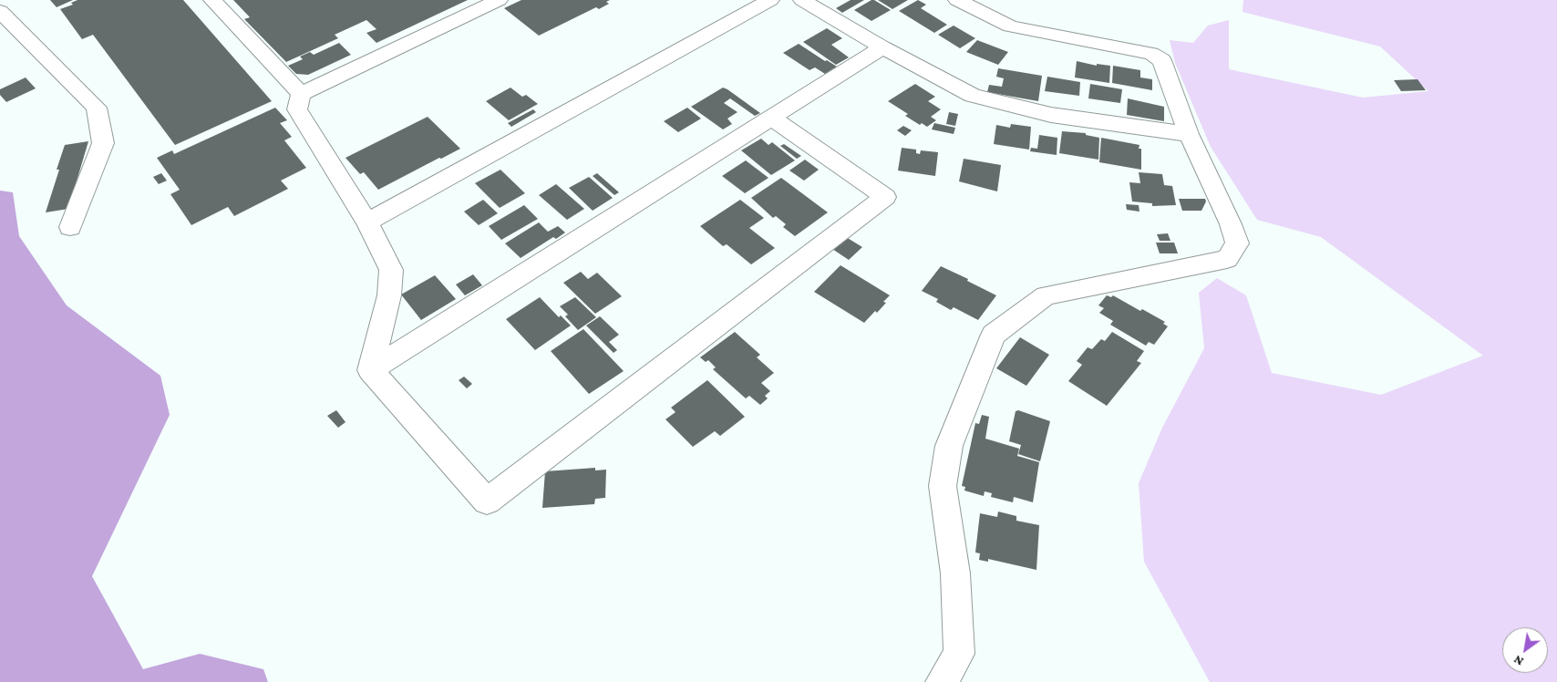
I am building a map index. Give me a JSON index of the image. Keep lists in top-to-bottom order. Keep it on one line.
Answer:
{"north":"bottom left"}
